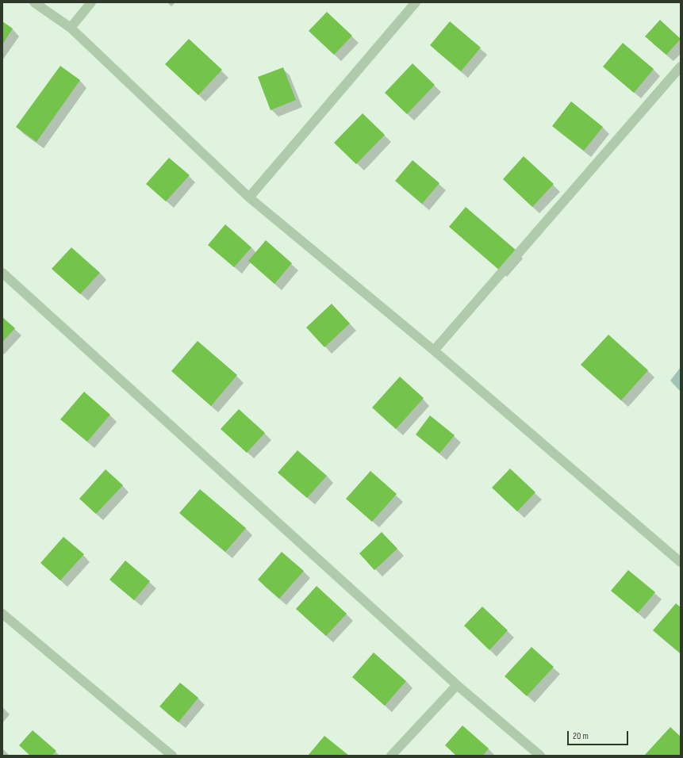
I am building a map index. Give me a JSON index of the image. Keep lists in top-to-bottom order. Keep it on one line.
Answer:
{"scale_bar":"20 m"}
